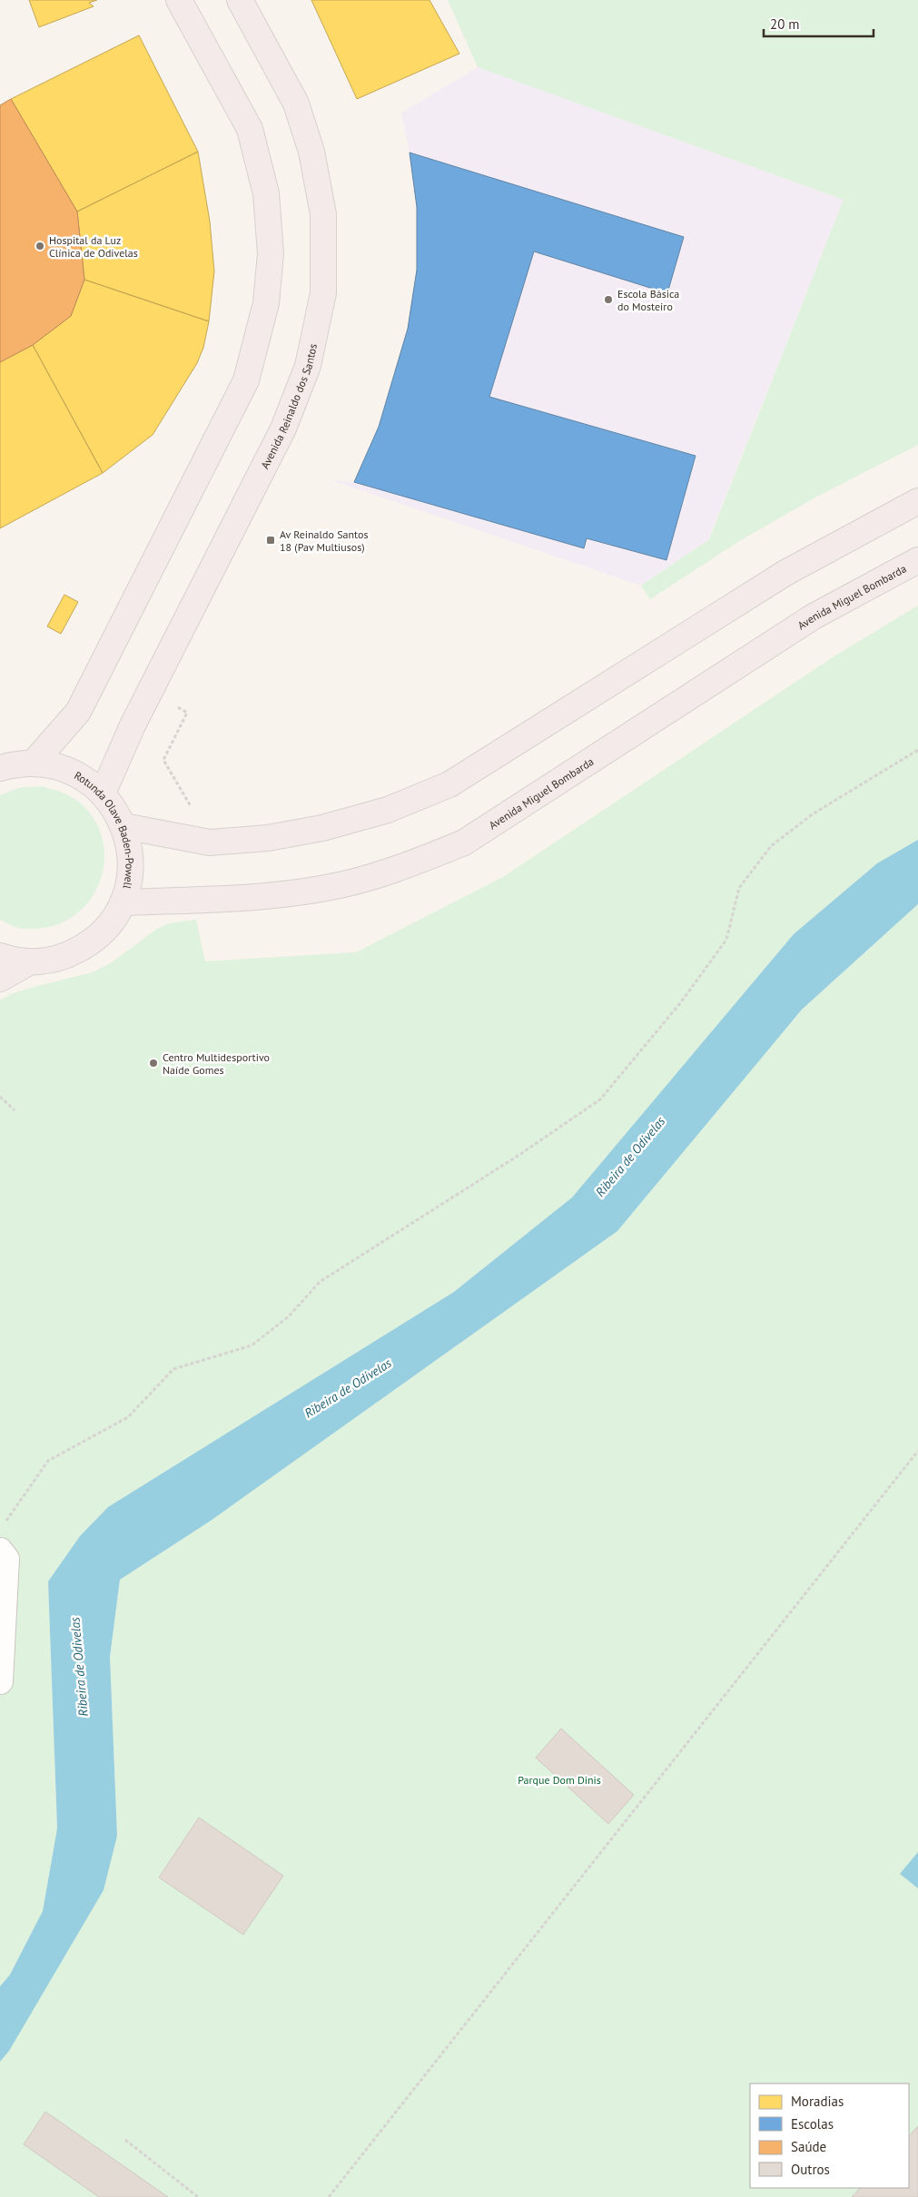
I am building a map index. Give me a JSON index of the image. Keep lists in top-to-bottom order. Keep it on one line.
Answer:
{"streets":{"main road":["Avenida Reinaldo dos Santos","Avenida Miguel Bombarda","Rotunda Olave Baden-Powell"]},"crossings":[["Avenida Reinaldo dos Santos","Rotunda Olave Baden-Powell"],["Avenida Miguel Bombarda","Rotunda Olave Baden-Powell"]],"water":["Ribeira de Odivelas"],"parks":["Parque Dom Dinis"],"places":{"other":["Hospital da Luz Clínica de Odivelas","Escola Básica do Mosteiro","Centro Multidesportivo Naíde Gomes"],"transit":["Av Reinaldo Santos 18 (Pav Multiusos)"]},"legend":["Moradias","Escolas","Saúde","Outros"],"scale_bar":"20 m"}
